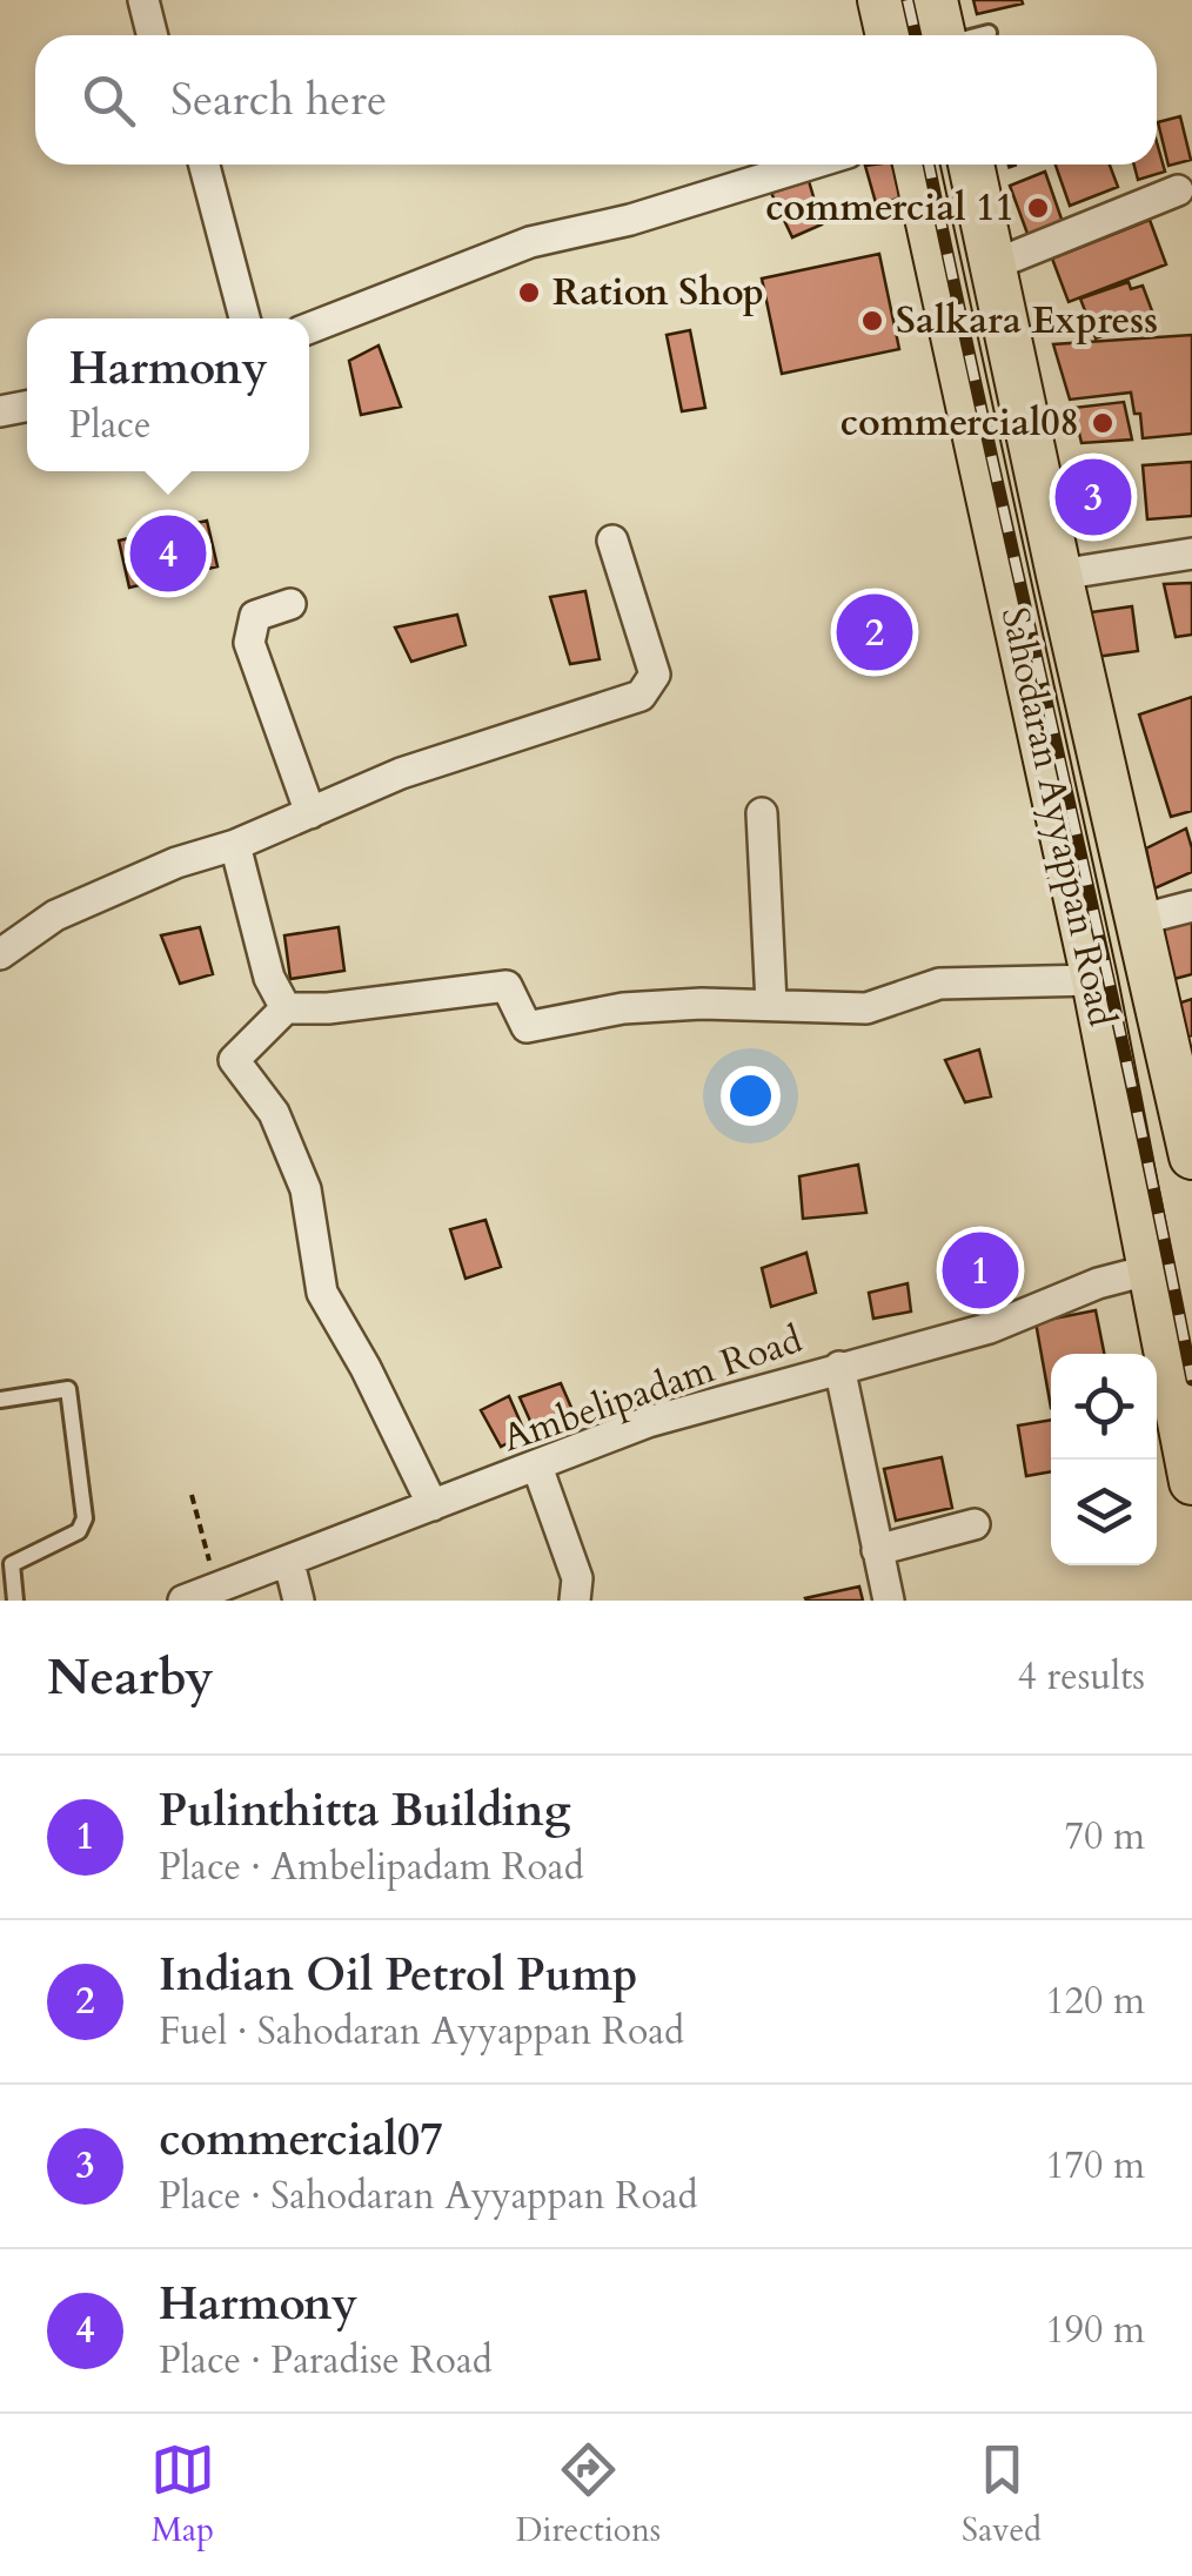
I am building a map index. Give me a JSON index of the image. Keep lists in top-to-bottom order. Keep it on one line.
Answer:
{"streets":{"main road":["Sahodaran Ayyappan Road"],"street":["Ambelipadam Road"]},"crossings":[["Sahodaran Ayyappan Road","Ambelipadam Road"]],"places":["commercial 11","Ration Shop","Salkara Express","commercial08"],"page":{"search":"Search here","popup":["Harmony","Place"],"pins":["3","4","2","1"],"heading":["Nearby","4 results"],"list":[{"mark":"1","name":"Pulinthitta Building","note":"Place · Ambelipadam Road","value":"70 m"},{"mark":"2","name":"Indian Oil Petrol Pump","note":"Fuel · Sahodaran Ayyappan Road","value":"120 m"},{"mark":"3","name":"commercial07","note":"Place · Sahodaran Ayyappan Road","value":"170 m"},{"mark":"4","name":"Harmony","note":"Place · Paradise Road","value":"190 m"}],"nav":["Map","Directions","Saved"]}}
